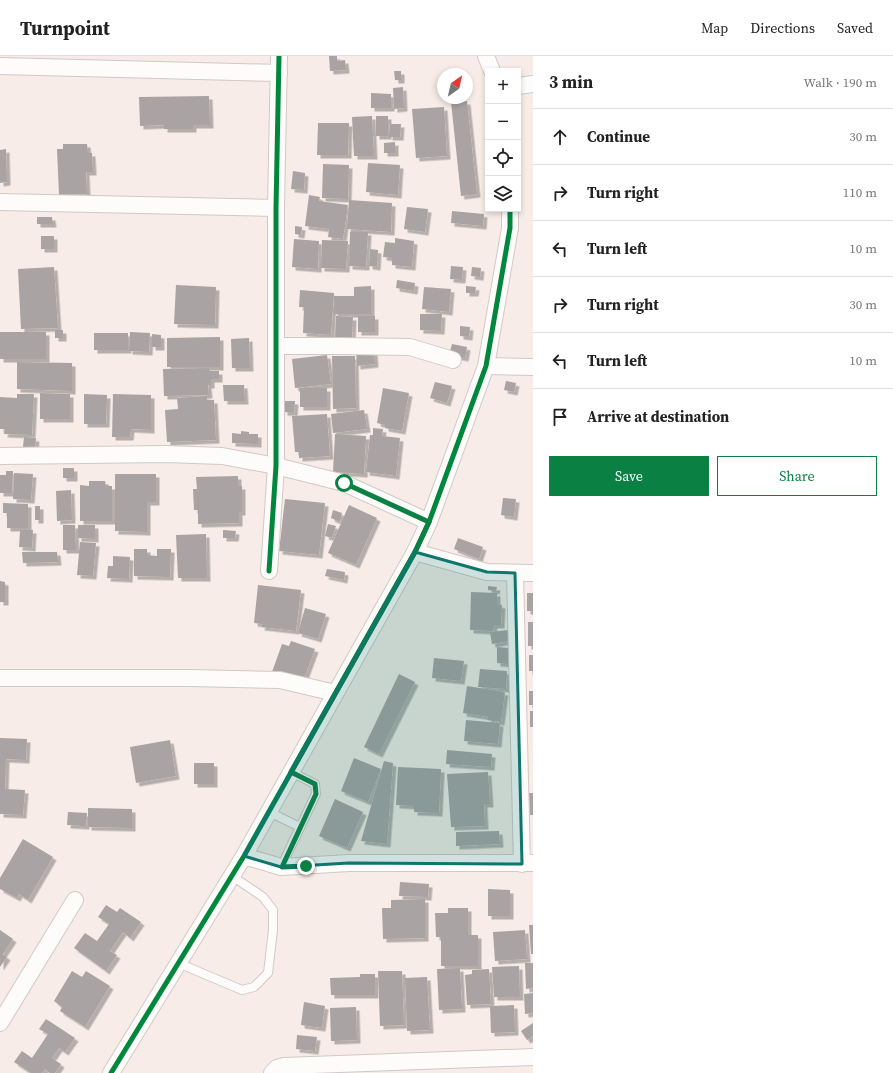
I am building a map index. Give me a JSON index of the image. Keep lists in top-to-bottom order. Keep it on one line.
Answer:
{"north":"top right","page":{"header":"Turnpoint","nav":["Map","Directions","Saved"],"heading":["3 min","Walk · 190 m"],"map_buttons":["+","−"],"list":[["Continue","30 m"],["Turn right","110 m"],["Turn left","10 m"],["Turn right","30 m"],["Turn left","10 m"],"Arrive at destination"],"buttons":["Save","Share"]}}
